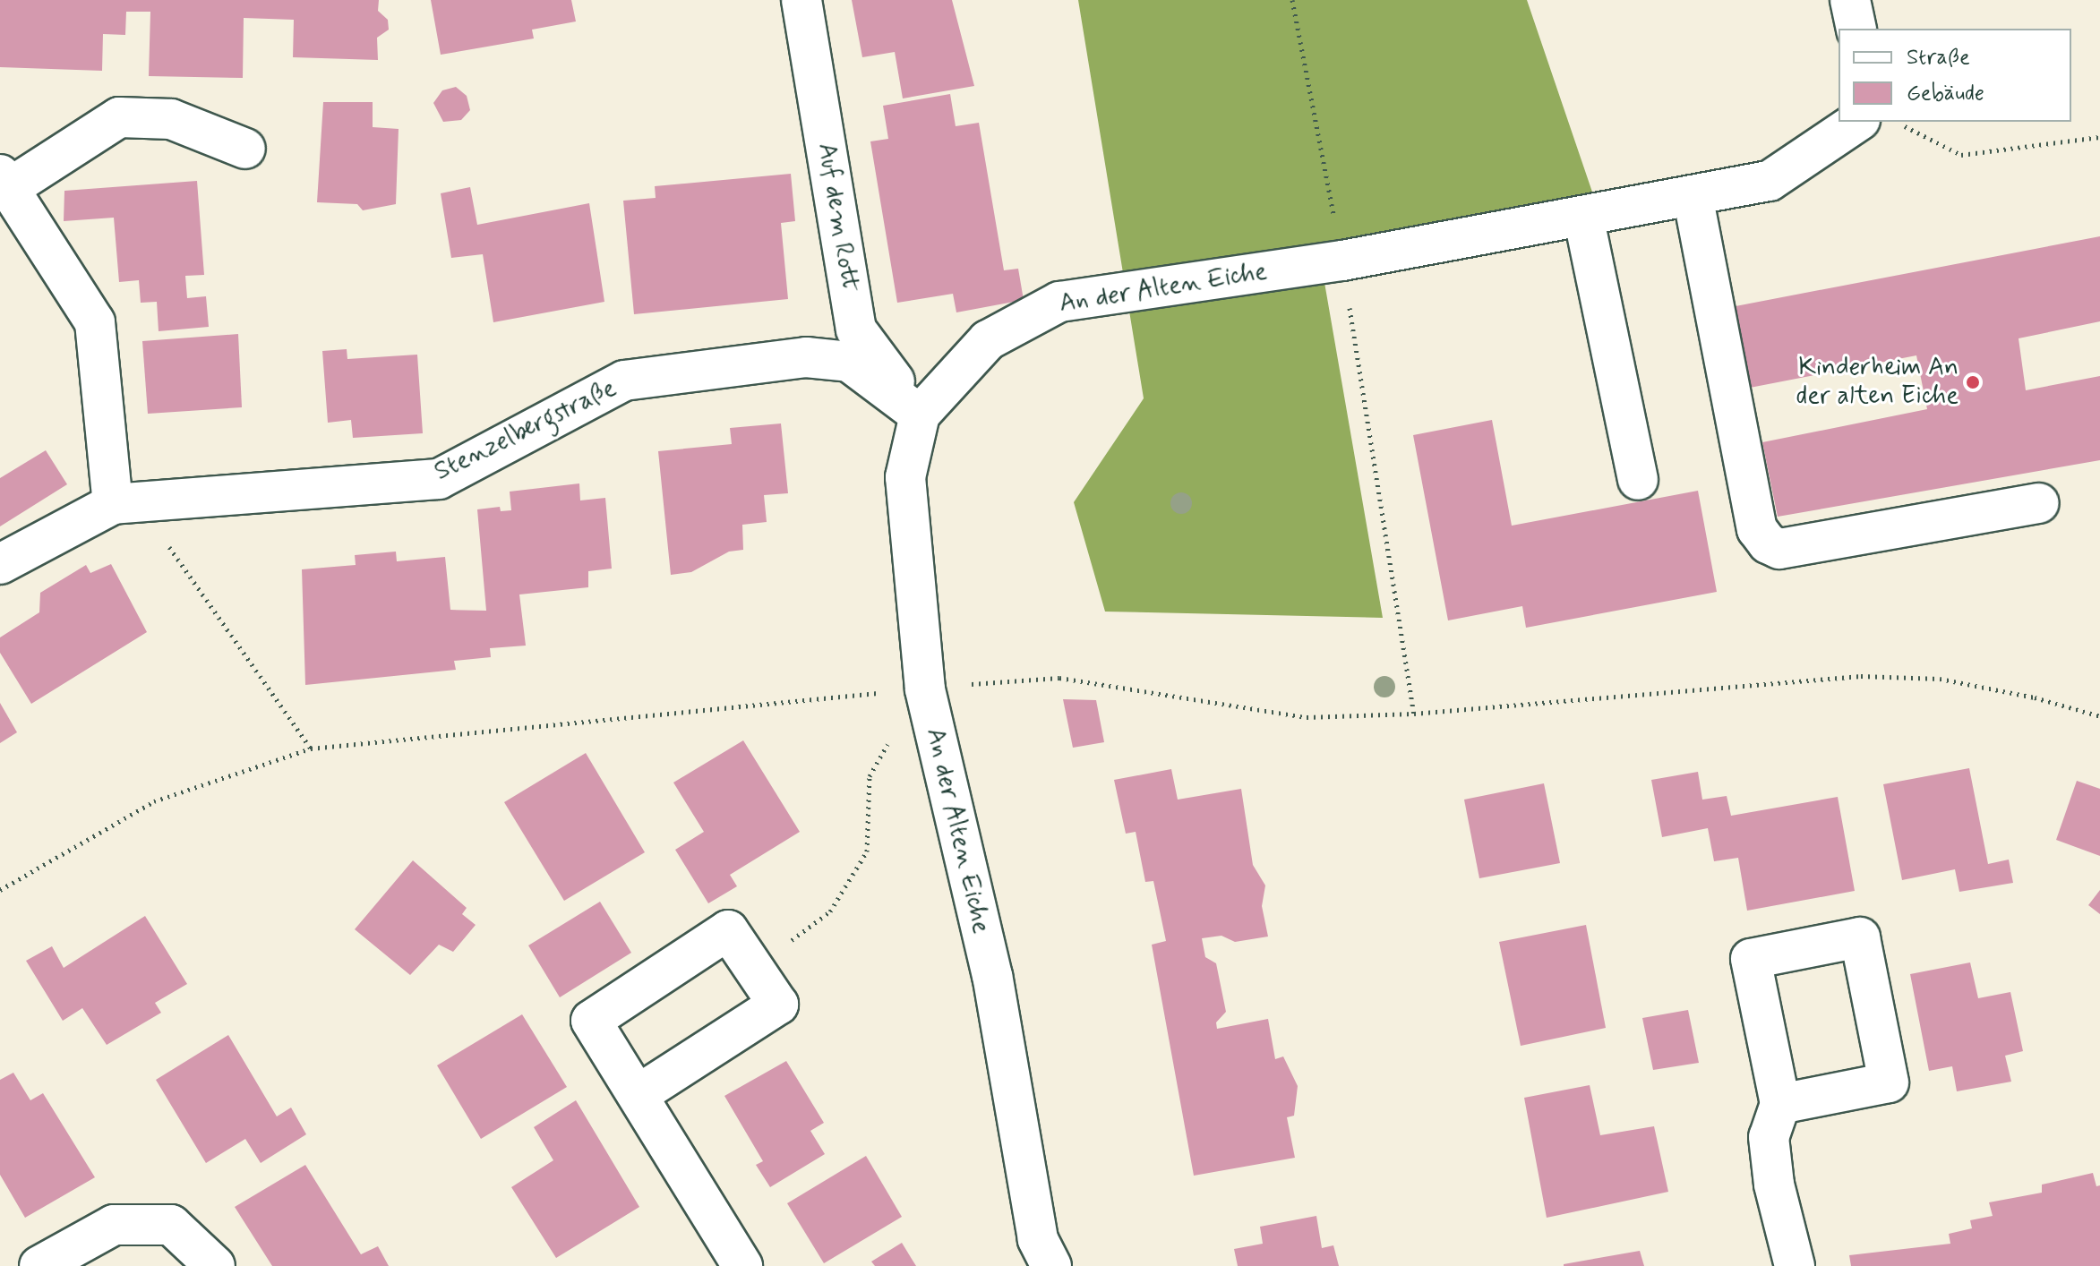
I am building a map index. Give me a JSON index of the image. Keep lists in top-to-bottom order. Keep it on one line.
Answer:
{"streets":{"street":["Auf dem Rott","An der Alten Eiche","Stenzelbergstraße"]},"crossings":[["Auf dem Rott","An der Alten Eiche"],["Auf dem Rott","Stenzelbergstraße"],["An der Alten Eiche","Stenzelbergstraße"]],"places":["Kinderheim An der alten Eiche"],"legend":["Straße","Gebäude"]}
